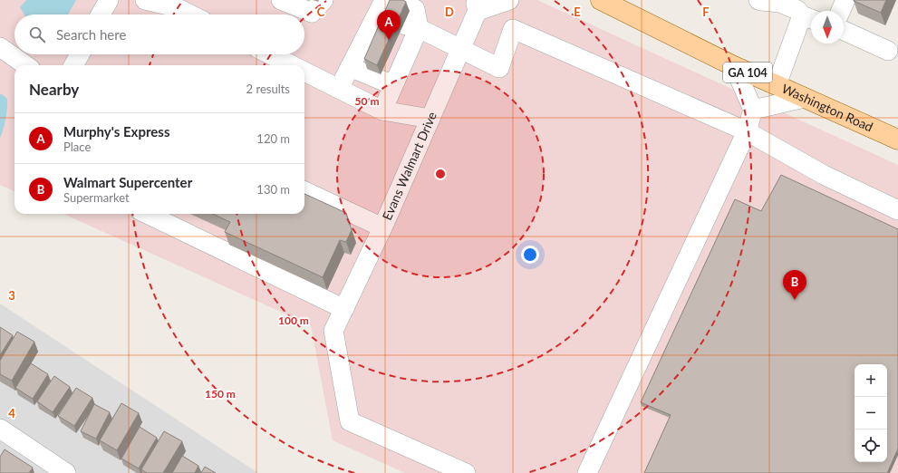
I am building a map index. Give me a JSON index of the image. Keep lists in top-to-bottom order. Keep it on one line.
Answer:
{"streets":{"main road":["GA 104","Washington Road"],"street":["Evans Walmart Drive"]},"north":"bottom","page":{"pins":["A","B"],"search":"Search here","heading":["Nearby","2 results"],"list":[{"mark":"A","name":"Murphy's Express","note":"Place","value":"120 m"},{"mark":"B","name":"Walmart Supercenter","note":"Supermarket","value":"130 m"}],"map_buttons":["+","−"]},"grid":{"columns":["C","D","E","F"],"rows":["3","4"]},"rings":["50 m","100 m","150 m"]}
